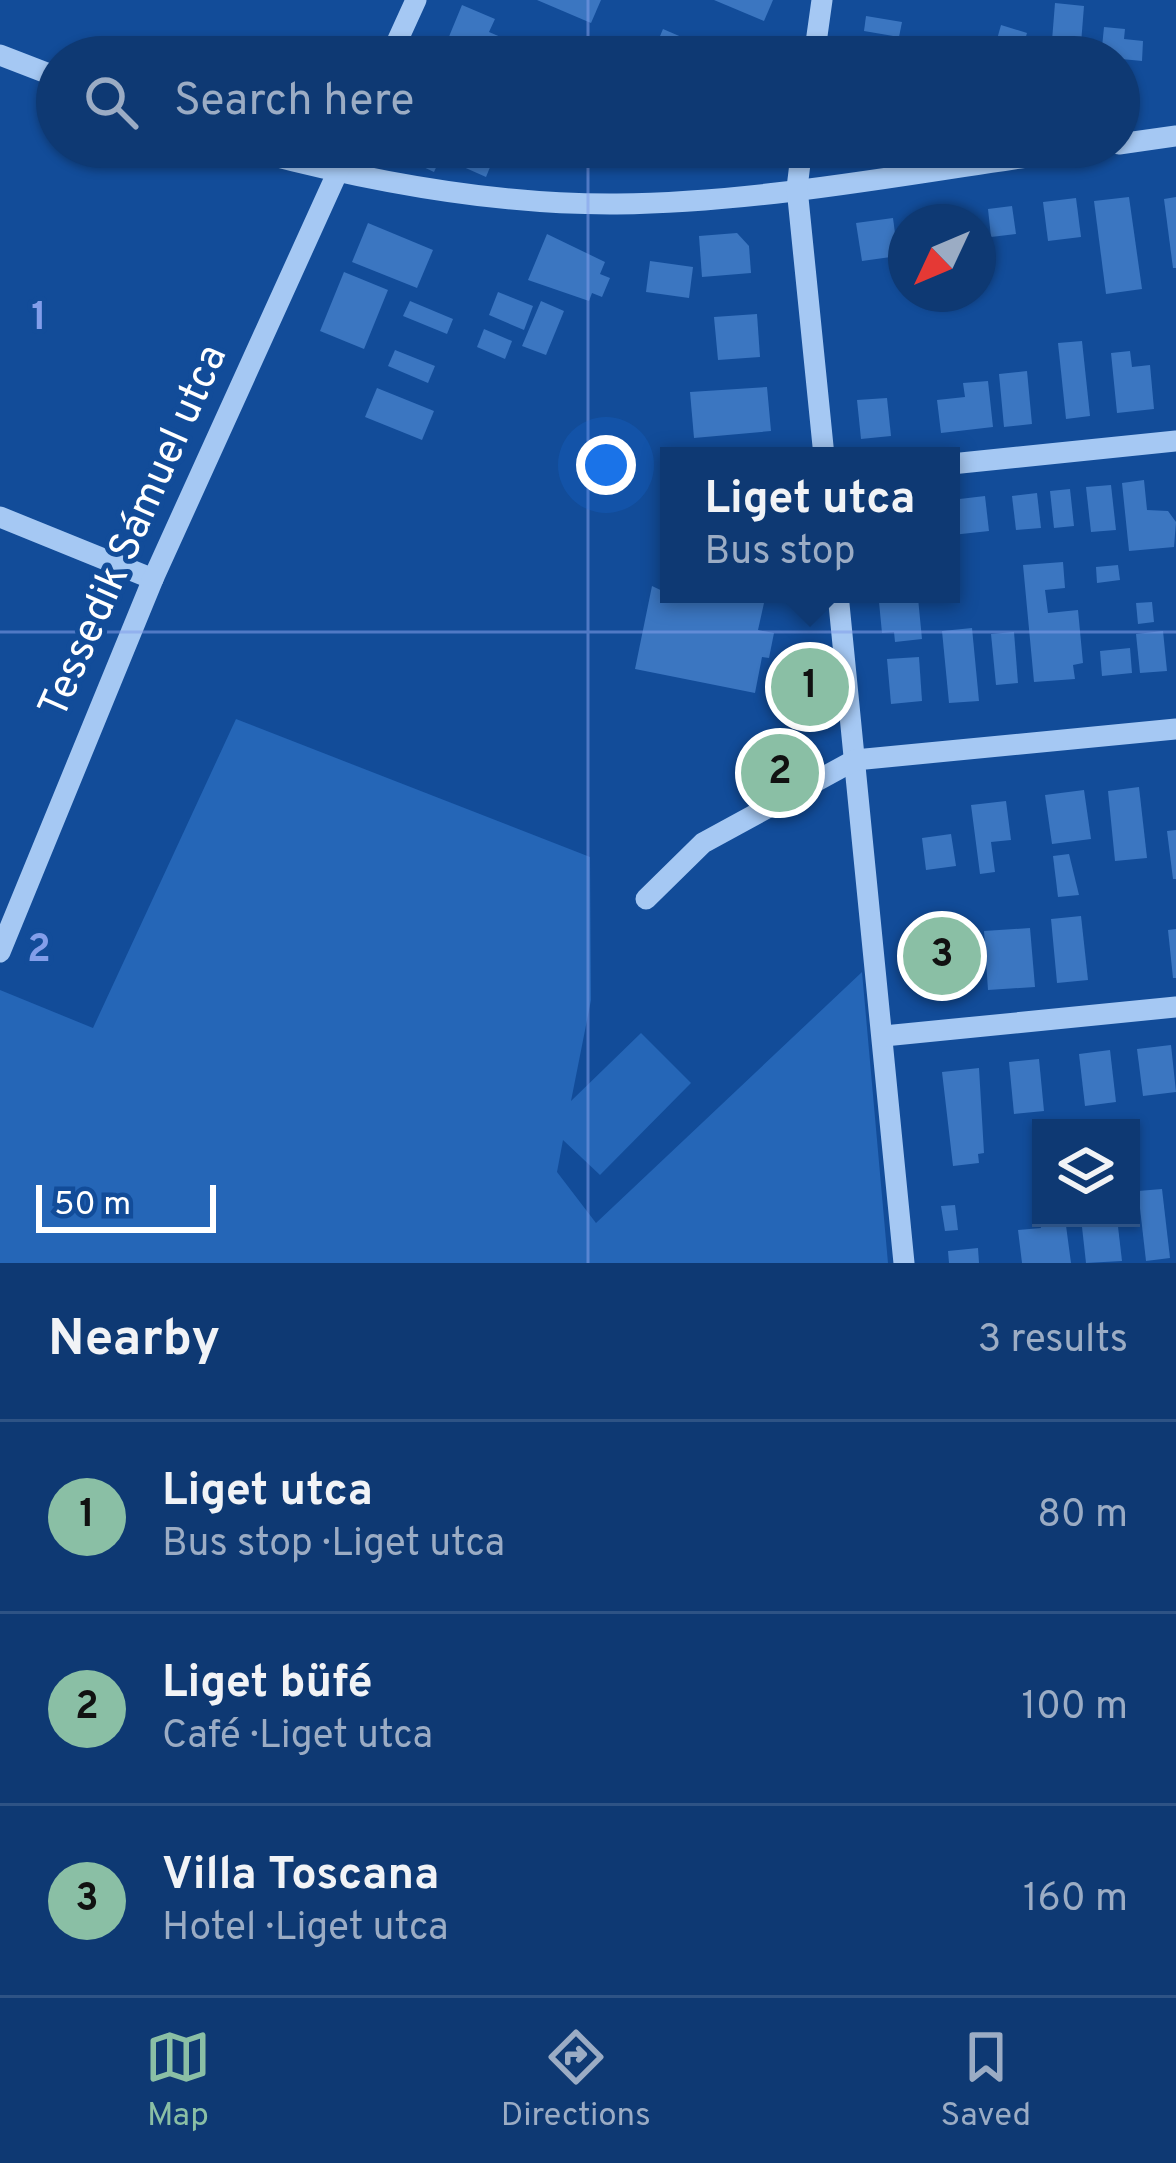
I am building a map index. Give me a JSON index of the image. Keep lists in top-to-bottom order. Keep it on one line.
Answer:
{"streets":{"street":["Tessedik Sámuel utca"]},"scale_bar":"50 m","north":"bottom left","page":{"search":"Search here","popup":["Liget utca","Bus stop"],"pins":["1","2","3"],"scale":"50 m","heading":["Nearby","3 results"],"list":[{"mark":"1","name":"Liget utca","note":"Bus stop · Liget utca","value":"80 m"},{"mark":"2","name":"Liget büfé","note":"Café · Liget utca","value":"100 m"},{"mark":"3","name":"Villa Toscana","note":"Hotel · Liget utca","value":"160 m"}],"nav":["Map","Directions","Saved"]},"grid":{"rows":["1","2"]}}
